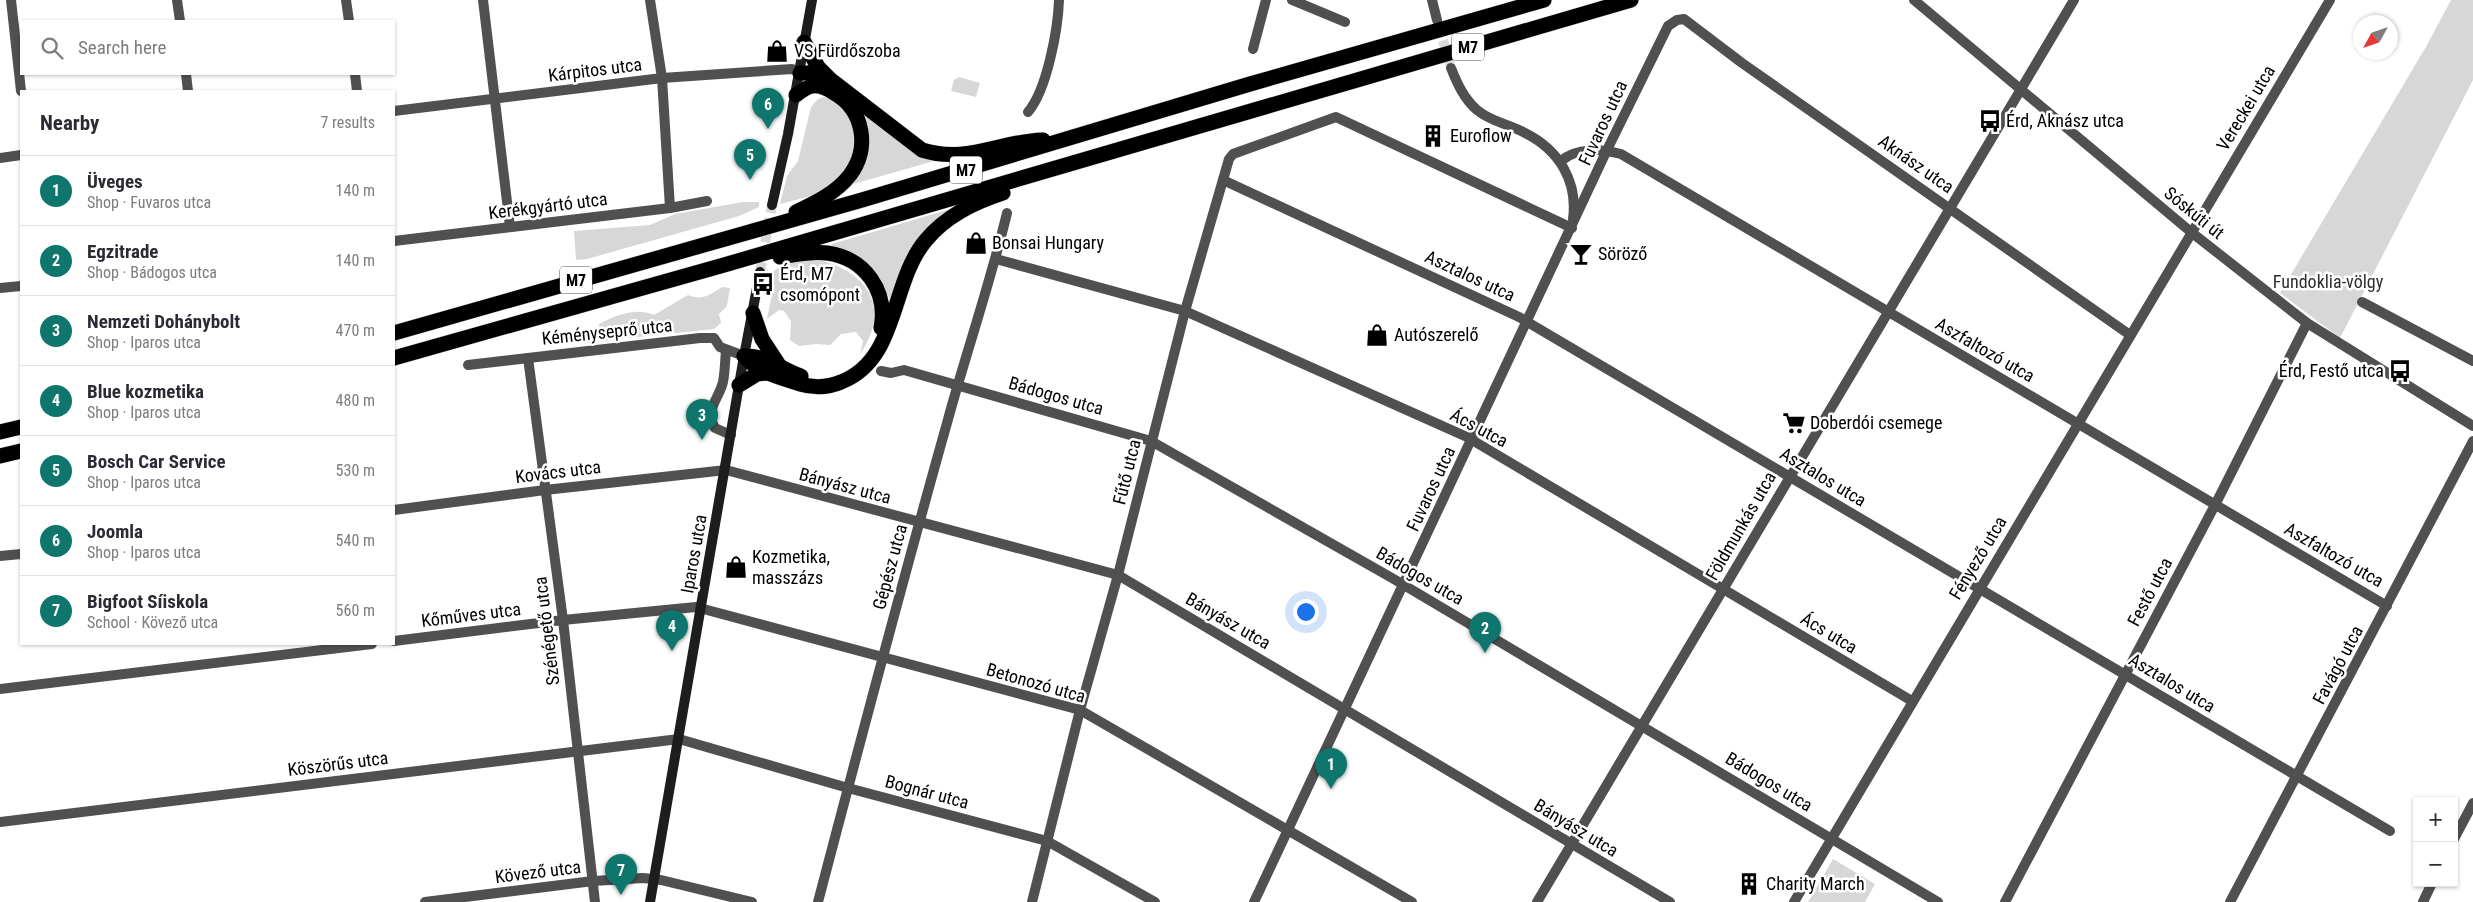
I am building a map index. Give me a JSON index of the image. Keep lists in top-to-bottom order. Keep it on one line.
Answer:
{"streets":{"highway":["M7"],"street":["Kárpitos utca","Vereckei utca","Fuvaros utca","Aknász utca","Kerékgyártó utca","Sóskúti út","Asztalos utca","Kéményseprő utca","Aszfaltozó utca","Bádogos utca","Ács utca","Kovács utca","Fűtő utca","Bányász utca","Földmunkás utca","Iparos utca","Fényező utca","Gépész utca","Festő utca","Kőműves utca","Szénégető utca","Favágó utca","Betonozó utca","Köszörűs utca","Bognár utca","Kövező utca"]},"crossings":[["Vereckei utca","Sóskúti út"],["Vereckei utca","Fényező utca"],["Fuvaros utca","Aknász utca"],["Fuvaros utca","Asztalos utca"],["Fuvaros utca","Aszfaltozó utca"],["Fuvaros utca","Bádogos utca"],["Fuvaros utca","Ács utca"],["Fuvaros utca","Fűtő utca"],["Fuvaros utca","Bányász utca"],["Fuvaros utca","Betonozó utca"],["Aknász utca","Földmunkás utca"],["Aknász utca","Fényező utca"],["Sóskúti út","Földmunkás utca"],["Sóskúti út","Fényező utca"],["Sóskúti út","Festő utca"],["Asztalos utca","Fűtő utca"],["Asztalos utca","Földmunkás utca"],["Asztalos utca","Fényező utca"],["Asztalos utca","Festő utca"],["Asztalos utca","Favágó utca"],["Kéményseprő utca","Iparos utca"],["Kéményseprő utca","Szénégető utca"],["Aszfaltozó utca","Földmunkás utca"],["Aszfaltozó utca","Fényező utca"],["Aszfaltozó utca","Festő utca"],["Aszfaltozó utca","Favágó utca"],["Bádogos utca","Fűtő utca"],["Bádogos utca","Földmunkás utca"],["Bádogos utca","Fényező utca"],["Bádogos utca","Gépész utca"],["Ács utca","Fűtő utca"],["Ács utca","Földmunkás utca"],["Ács utca","Fényező utca"],["Ács utca","Gépész utca"],["Kovács utca","Bányász utca"],["Kovács utca","Iparos utca"],["Kovács utca","Szénégető utca"],["Fűtő utca","Bányász utca"],["Fűtő utca","Betonozó utca"],["Fűtő utca","Bognár utca"],["Bányász utca","Földmunkás utca"],["Bányász utca","Iparos utca"],["Bányász utca","Gépész utca"],["Iparos utca","Kőműves utca"],["Iparos utca","Betonozó utca"],["Iparos utca","Köszörűs utca"],["Iparos utca","Bognár utca"],["Iparos utca","Kövező utca"],["Gépész utca","Betonozó utca"],["Gépész utca","Bognár utca"],["Kőműves utca","Szénégető utca"],["Kőműves utca","Betonozó utca"],["Szénégető utca","Köszörűs utca"],["Szénégető utca","Kövező utca"],["Köszörűs utca","Bognár utca"]],"parks":["Fundoklia-völgy"],"places":{"shop":["VS Fürdőszoba","Bonsai Hungary","Autószerelő","Kozmetika, masszázs"],"bus stop":["Érd, Aknász utca","Érd, M7 csomópont","Érd, Festő utca"],"building":["Euroflow","Charity March"],"bar":["Söröző"],"supermarket":["Doberdói csemege"]},"north":"bottom left","page":{"search":"Search here","pins":["6","5","3","4","2","1","7"],"heading":["Nearby","7 results"],"list":[{"mark":"1","name":"Üveges","note":"Shop · Fuvaros utca","value":"140 m"},{"mark":"2","name":"Egzitrade","note":"Shop · Bádogos utca","value":"140 m"},{"mark":"3","name":"Nemzeti Dohánybolt","note":"Shop · Iparos utca","value":"470 m"},{"mark":"4","name":"Blue kozmetika","note":"Shop · Iparos utca","value":"480 m"},{"mark":"5","name":"Bosch Car Service","note":"Shop · Iparos utca","value":"530 m"},{"mark":"6","name":"Joomla","note":"Shop · Iparos utca","value":"540 m"},{"mark":"7","name":"Bigfoot Síiskola","note":"School · Kövező utca","value":"560 m"}],"map_buttons":["+","−"]}}
